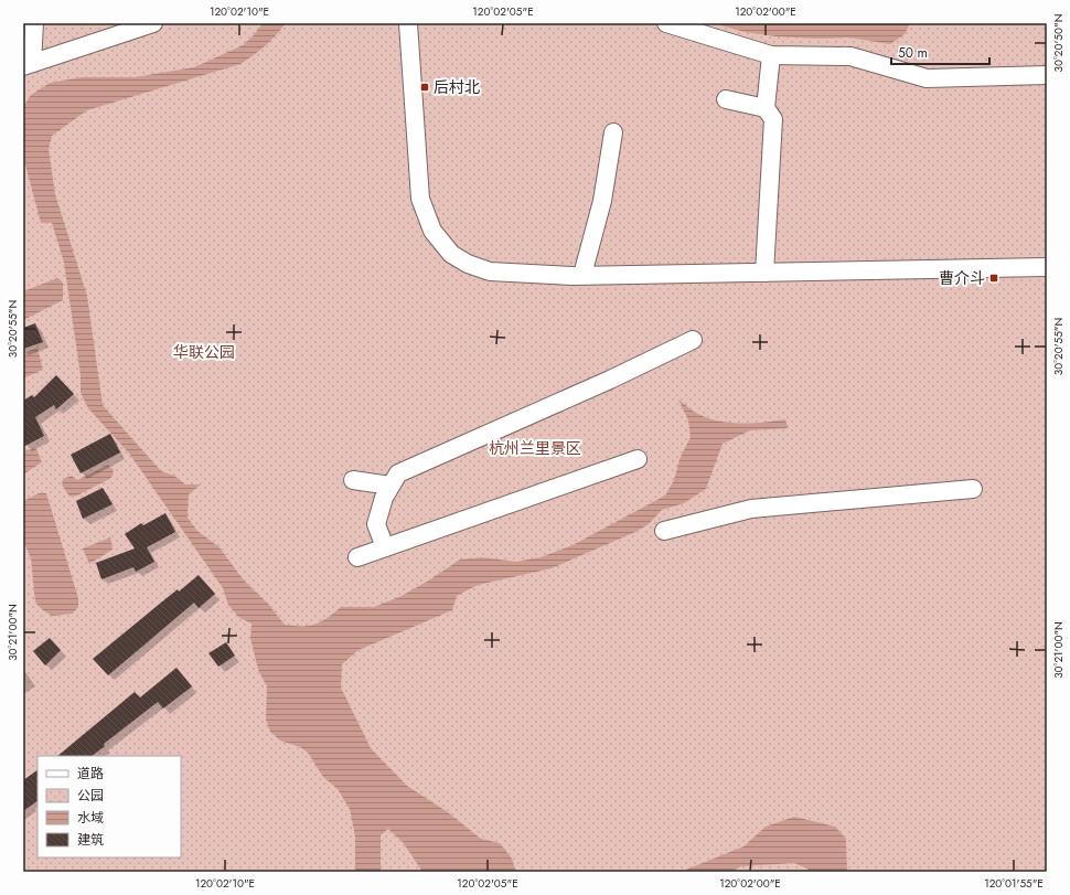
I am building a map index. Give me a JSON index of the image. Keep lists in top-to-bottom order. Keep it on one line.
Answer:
{"parks":["华联公园","杭州兰里景区"],"places":{"transit":["后村北","曹介斗"]},"legend":["道路","公园","水域","建筑"],"scale_bar":"50 m","coordinates":["120°02'10\"E","120°02'05\"E","120°02'00\"E","30°20'50\"N","30°20'55\"N","30°21'00\"N","120°01'55\"E"]}
